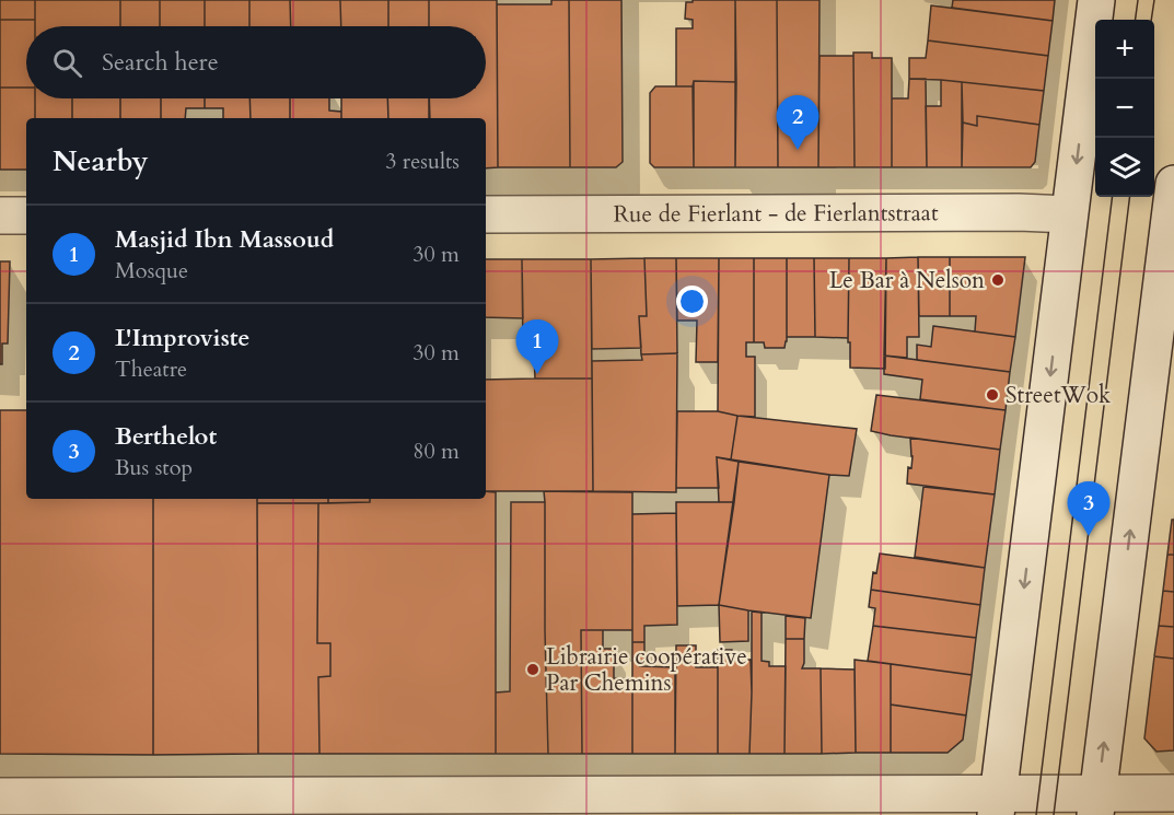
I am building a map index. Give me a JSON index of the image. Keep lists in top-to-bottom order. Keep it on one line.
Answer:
{"streets":{"street":["Rue de Fierlant - de Fierlantstraat"]},"places":["Le Bar à Nelson","StreetWok","Librairie coopérative Par Chemins"],"page":{"map_buttons":["+","−"],"search":"Search here","pins":["2","1","3"],"heading":["Nearby","3 results"],"list":[{"mark":"1","name":"Masjid Ibn Massoud","note":"Mosque","value":"30 m"},{"mark":"2","name":"L'Improviste","note":"Theatre","value":"30 m"},{"mark":"3","name":"Berthelot","note":"Bus stop","value":"80 m"}]}}
